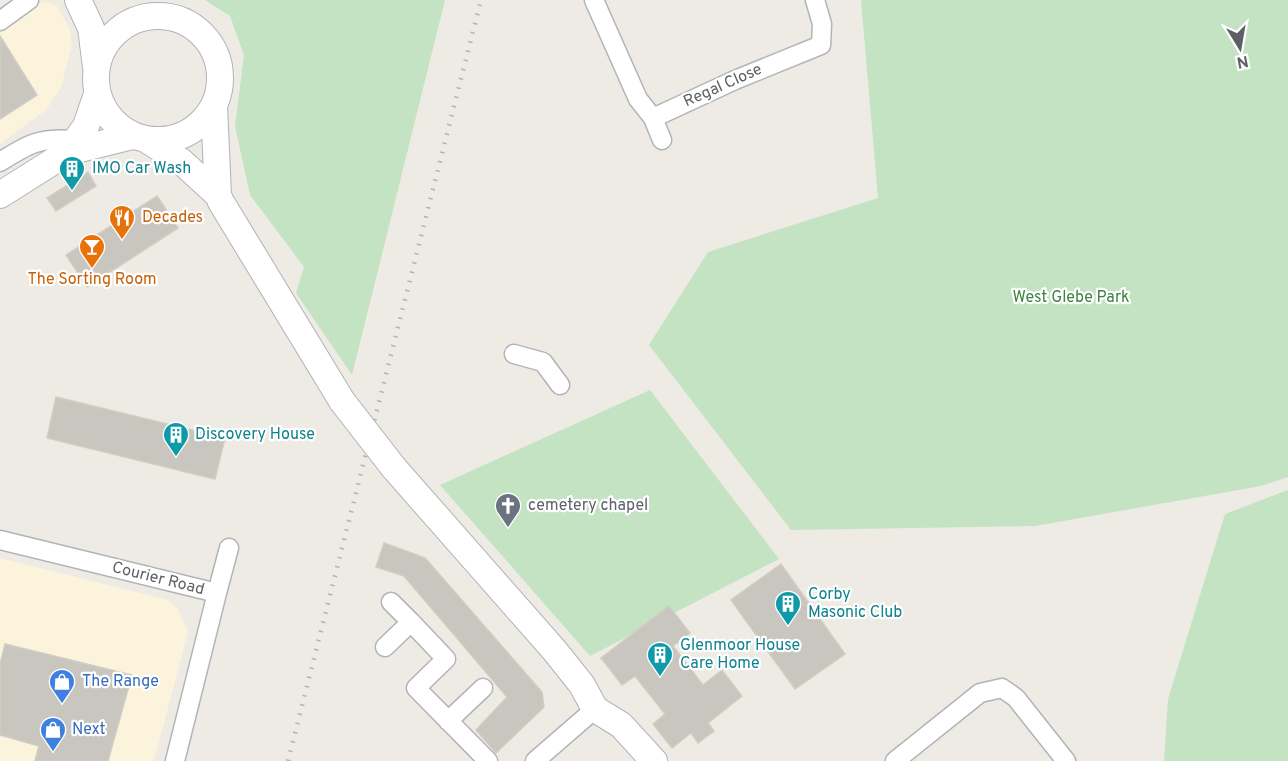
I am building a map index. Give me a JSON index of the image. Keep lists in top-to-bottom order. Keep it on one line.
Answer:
{"streets":{"street":["Regal Close","Courier Road"]},"parks":["West Glebe Park"],"places":{"building":["IMO Car Wash","Discovery House","Corby Masonic Club","Glenmoor House Care Home"],"restaurant":["Decades"],"bar":["The Sorting Room"],"church":["cemetery chapel"],"shop":["The Range","Next"]},"north":"bottom"}
